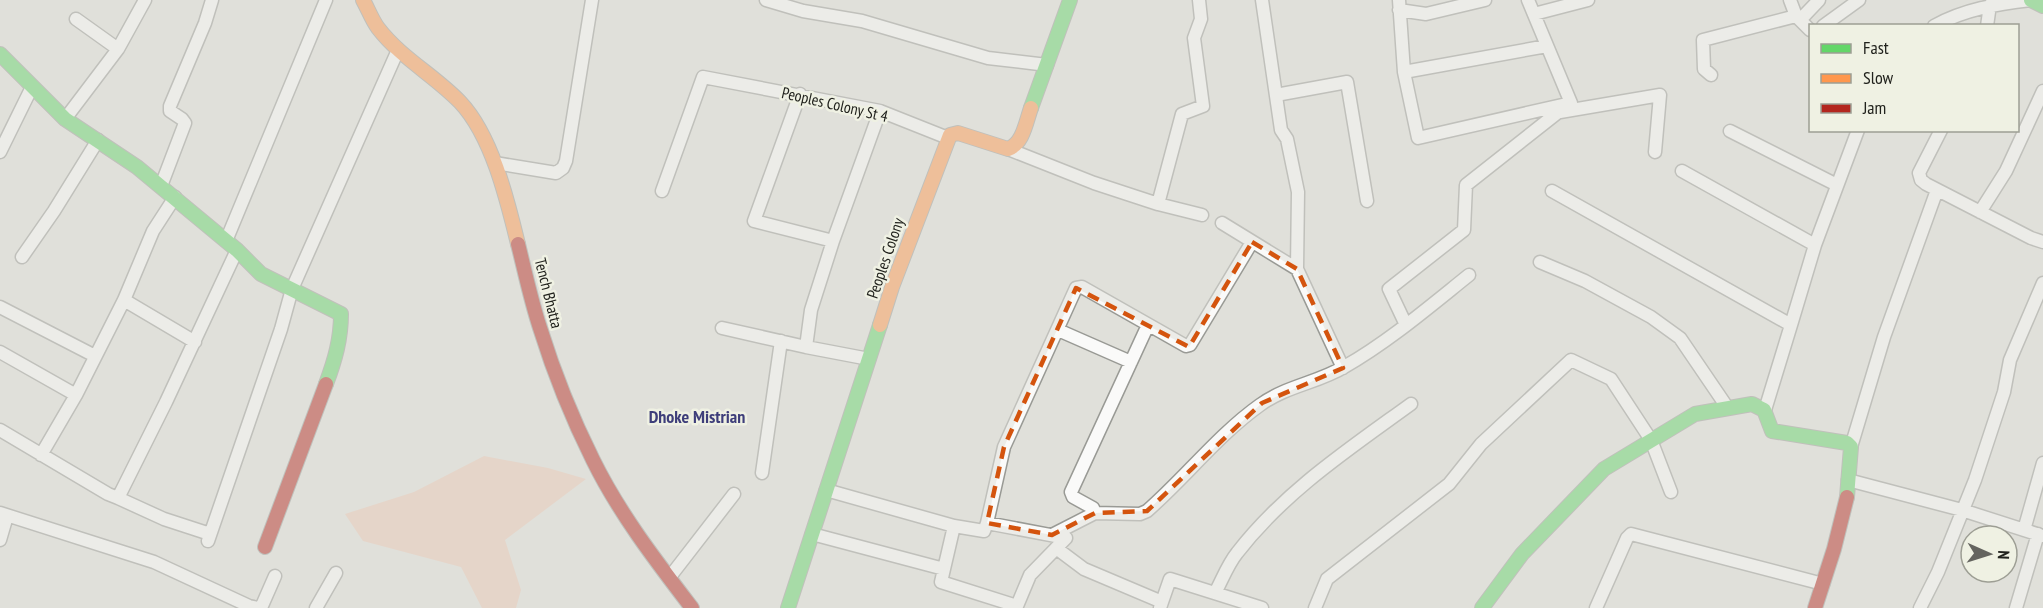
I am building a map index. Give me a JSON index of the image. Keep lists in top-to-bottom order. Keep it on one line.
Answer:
{"streets":{"street":["Peoples Colony St 4","Peoples Colony","Tench Bhatta"]},"crossings":[["Peoples Colony St 4","Peoples Colony"]],"districts":["Dhoke Mistrian"],"legend":["Fast","Slow","Jam"],"north":"right"}
